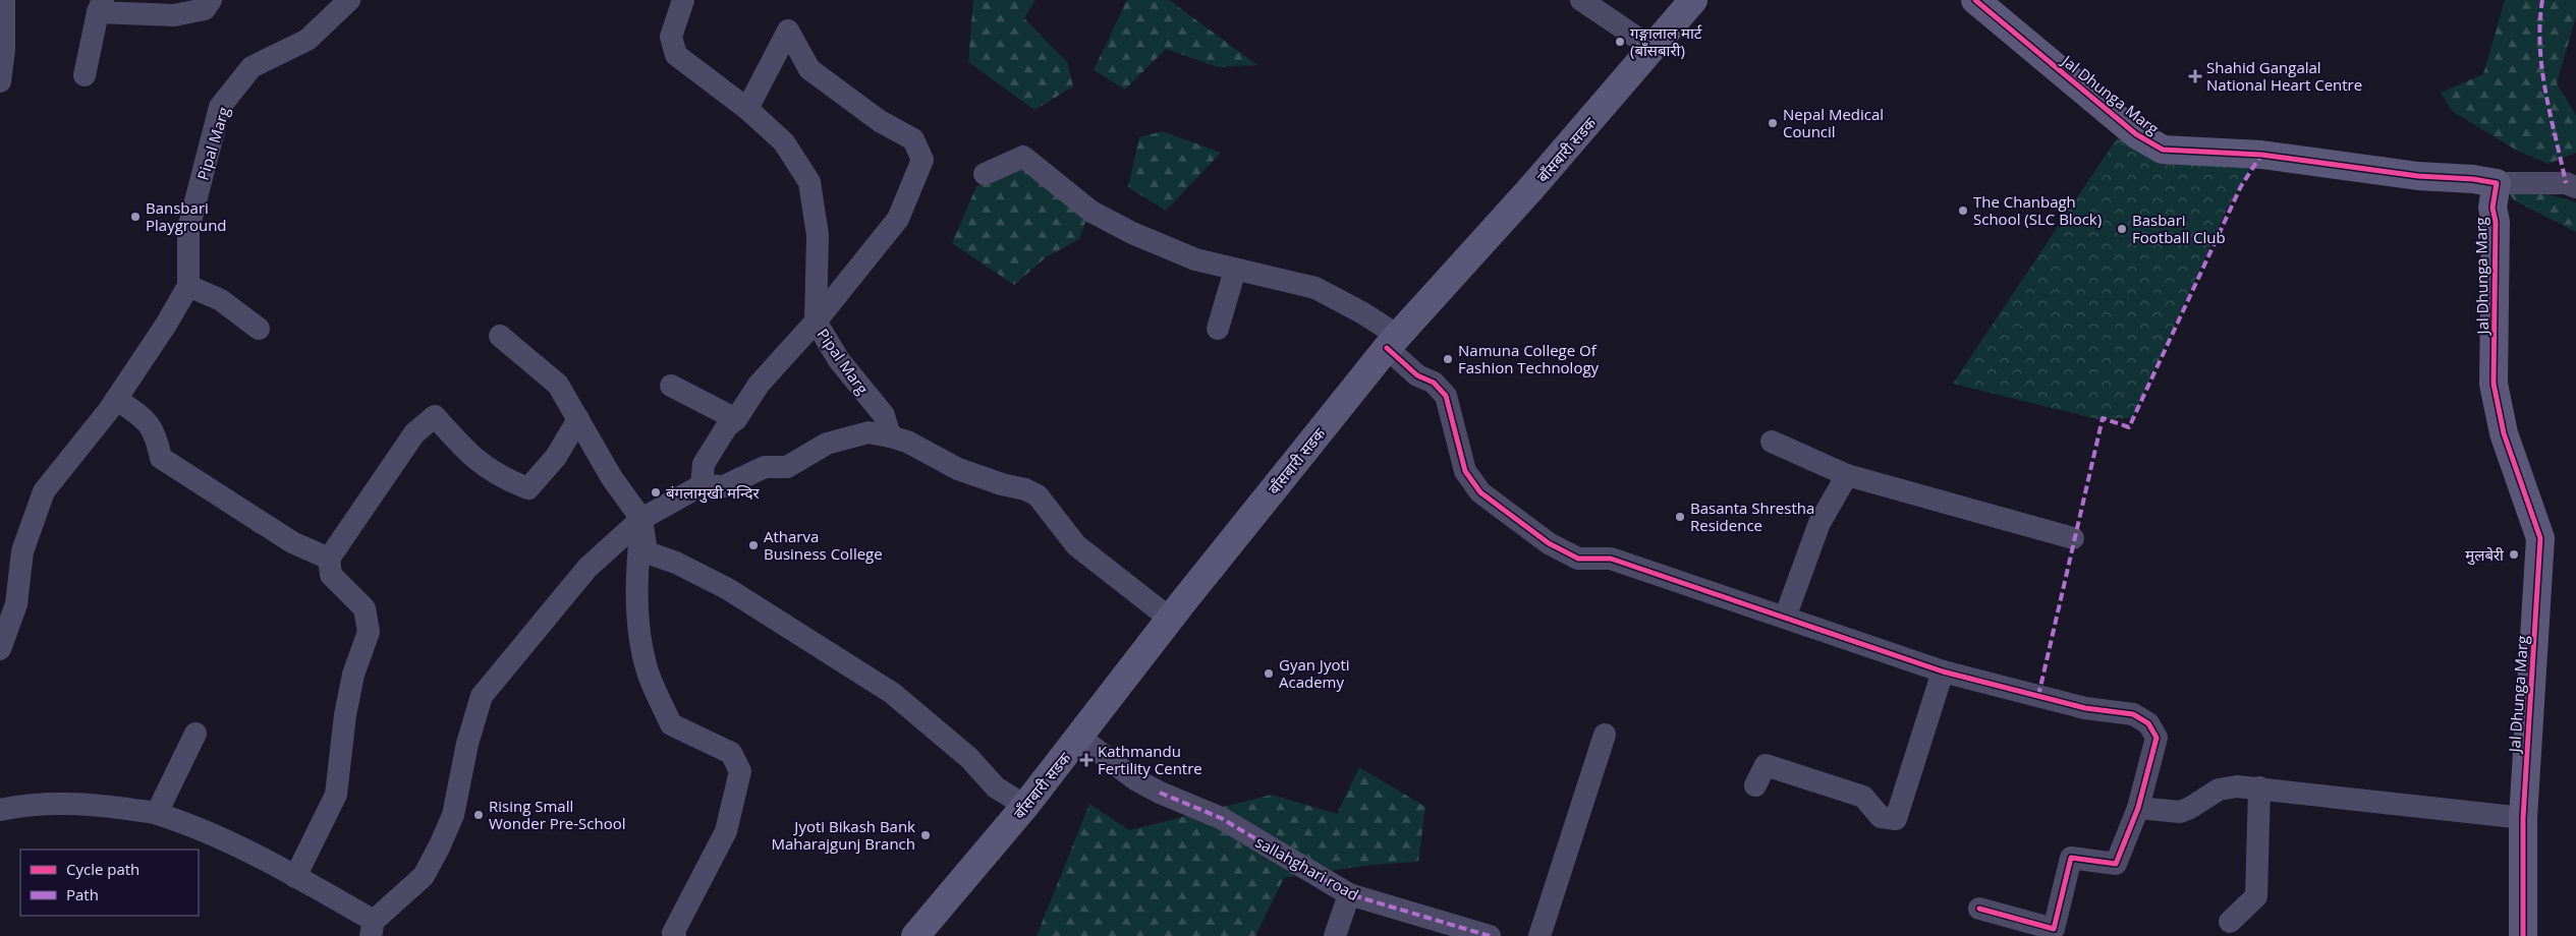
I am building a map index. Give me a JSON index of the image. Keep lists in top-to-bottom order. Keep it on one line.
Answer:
{"streets":{"street":["Jal Dhunga Marg","Pipal Marg","बाँसबारी सडक","sallahghari road"]},"crossings":[["बाँसबारी सडक","sallahghari road"]],"places":{"other":["गङ्गालाल मार्ट (बाँसबारी)","Nepal Medical Council","The Chanbagh School (SLC Block)","Bansbari Playground","Basbari Football Club","Namuna College Of Fashion Technology","बंगलामुखी मन्दिर","Basanta Shrestha Residence","Atharva Business College","मुलबेरी","Gyan Jyoti Academy","Rising Small Wonder Pre-School","Jyoti Bikash Bank Maharajgunj Branch"],"health":["Shahid Gangalal National Heart Centre","Kathmandu Fertility Centre"]},"legend":["Cycle path","Path"]}
